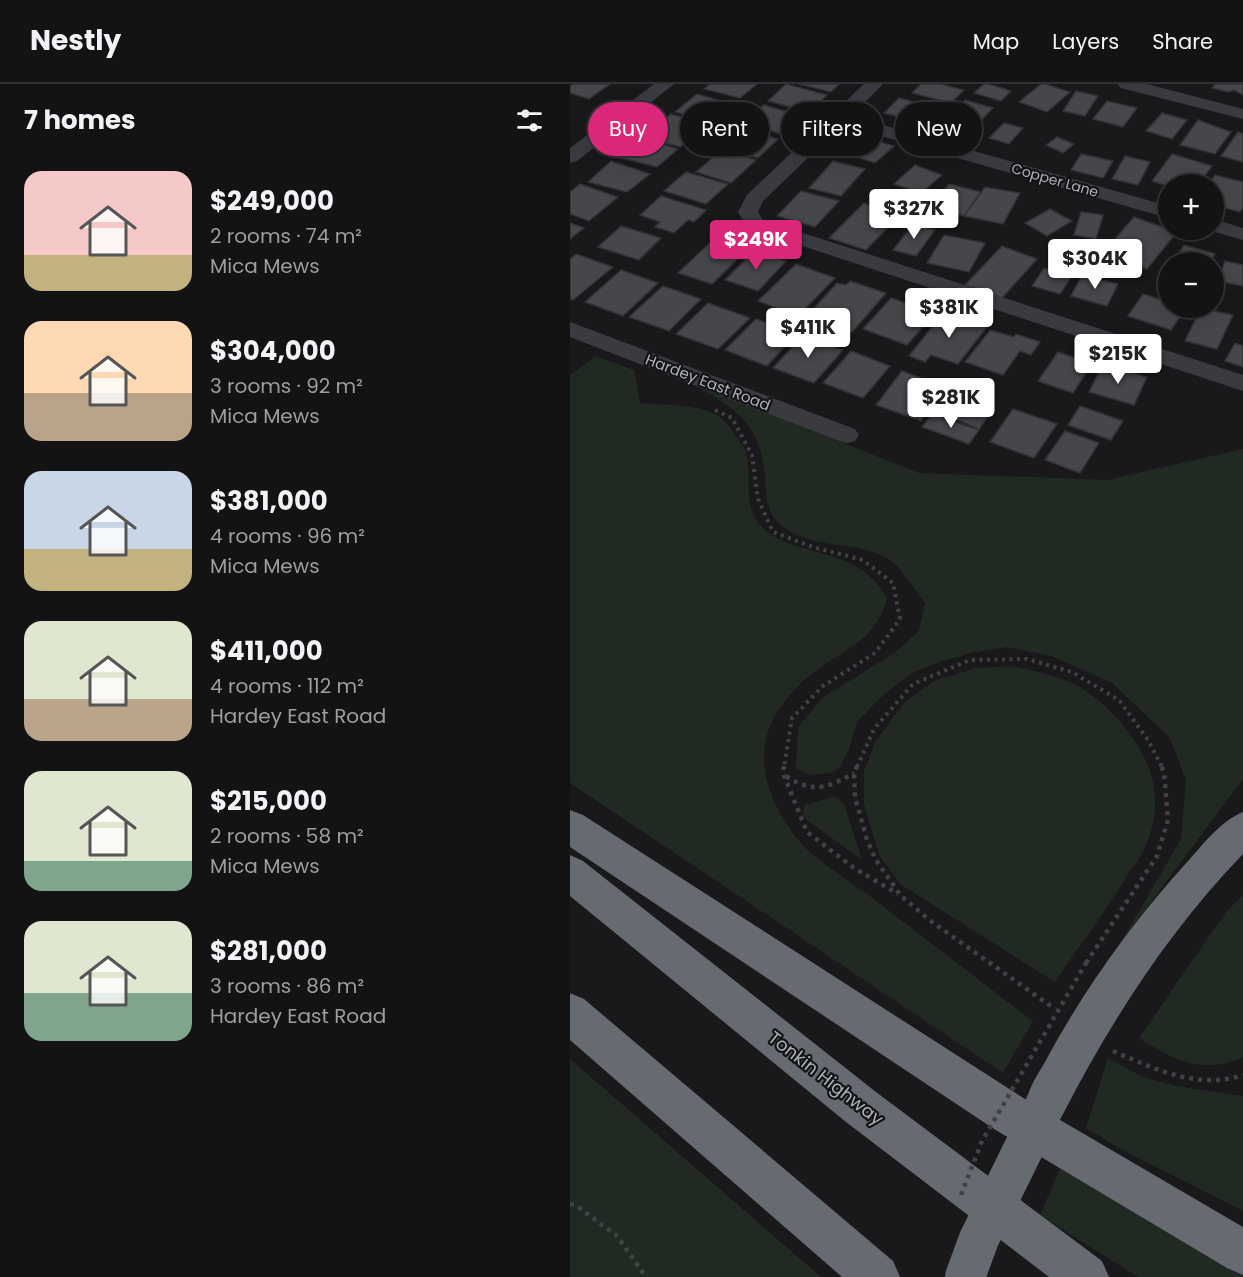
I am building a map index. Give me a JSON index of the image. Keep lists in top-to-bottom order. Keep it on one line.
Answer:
{"streets":{"highway":["Tonkin Highway"],"street":["Copper Lane","Hardey East Road"]},"page":{"header":"Nestly","nav":["Map","Layers","Share"],"heading":"7 homes","chip":["Buy","Rent","Filters","New"],"list":[{"name":"$249,000","note":"2 rooms · 74 m² · Mica Mews"},{"name":"$304,000","note":"3 rooms · 92 m² · Mica Mews"},{"name":"$381,000","note":"4 rooms · 96 m² · Mica Mews"},{"name":"$411,000","note":"4 rooms · 112 m² · Hardey East Road"},{"name":"$215,000","note":"2 rooms · 58 m² · Mica Mews"},{"name":"$281,000","note":"3 rooms · 86 m² · Hardey East Road"}],"map_buttons":["+","−"],"price":["$327K","$249K","$304K","$381K","$411K","$215K","$281K"]}}
